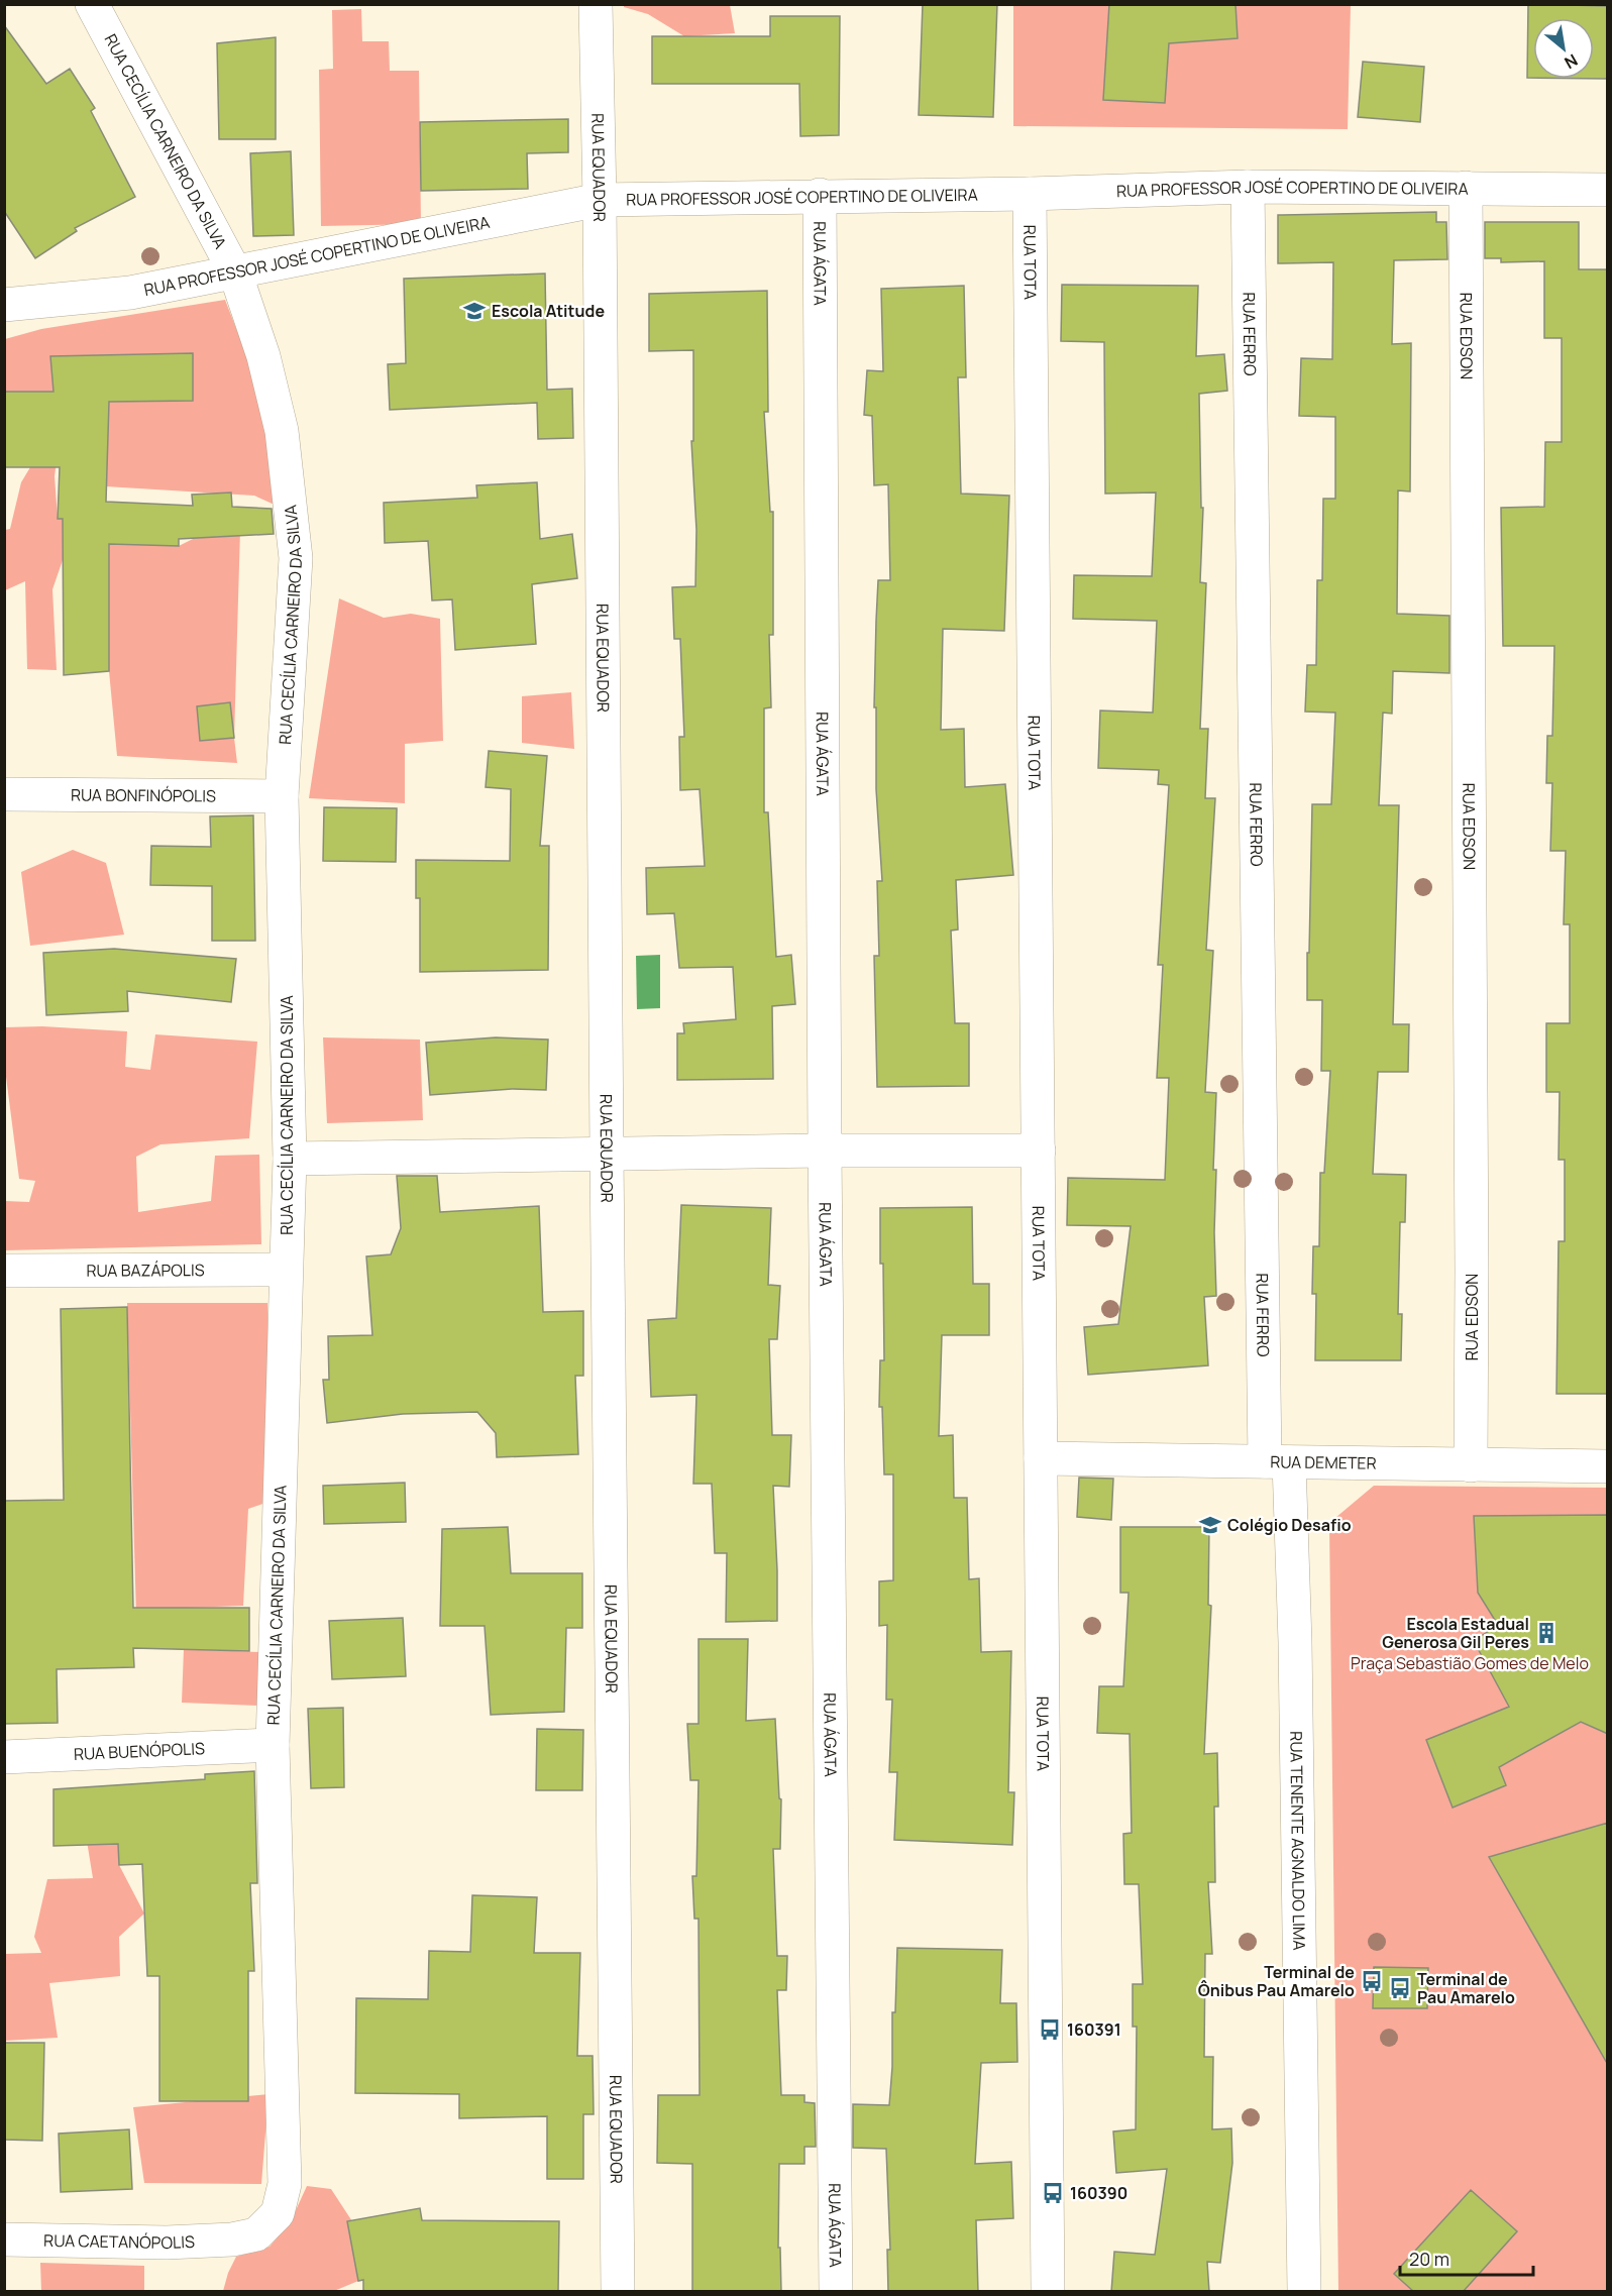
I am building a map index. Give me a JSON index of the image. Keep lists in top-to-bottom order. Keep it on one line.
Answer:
{"streets":{"street":["RUA CECÍLIA CARNEIRO DA SILVA","RUA EQUADOR","RUA PROFESSOR JOSÉ COPERTINO DE OLIVEIRA","RUA TOTA","RUA ÁGATA","RUA FERRO","RUA EDSON","RUA BONFINÓPOLIS","RUA BAZÁPOLIS","RUA DEMETER","RUA BUENÓPOLIS","RUA TENENTE AGNALDO LIMA","RUA CAETANÓPOLIS"]},"crossings":[["RUA CECÍLIA CARNEIRO DA SILVA","RUA PROFESSOR JOSÉ COPERTINO DE OLIVEIRA"],["RUA CECÍLIA CARNEIRO DA SILVA","RUA BONFINÓPOLIS"],["RUA CECÍLIA CARNEIRO DA SILVA","RUA BAZÁPOLIS"],["RUA CECÍLIA CARNEIRO DA SILVA","RUA BUENÓPOLIS"],["RUA CECÍLIA CARNEIRO DA SILVA","RUA CAETANÓPOLIS"],["RUA EQUADOR","RUA PROFESSOR JOSÉ COPERTINO DE OLIVEIRA"],["RUA PROFESSOR JOSÉ COPERTINO DE OLIVEIRA","RUA TOTA"],["RUA PROFESSOR JOSÉ COPERTINO DE OLIVEIRA","RUA ÁGATA"],["RUA PROFESSOR JOSÉ COPERTINO DE OLIVEIRA","RUA FERRO"],["RUA PROFESSOR JOSÉ COPERTINO DE OLIVEIRA","RUA EDSON"],["RUA TOTA","RUA DEMETER"],["RUA FERRO","RUA DEMETER"],["RUA FERRO","RUA TENENTE AGNALDO LIMA"],["RUA EDSON","RUA DEMETER"],["RUA DEMETER","RUA TENENTE AGNALDO LIMA"]],"parks":["Praça Sebastião Gomes de Melo"],"places":{"school or university":["Escola Atitude","Colégio Desafio"],"building":["Escola Estadual Generosa Gil Peres"],"bus stop":["Terminal de Ônibus Pau Amarelo","Terminal de Pau Amarelo","160391","160390"]},"scale_bar":"20 m","north":"bottom right"}
